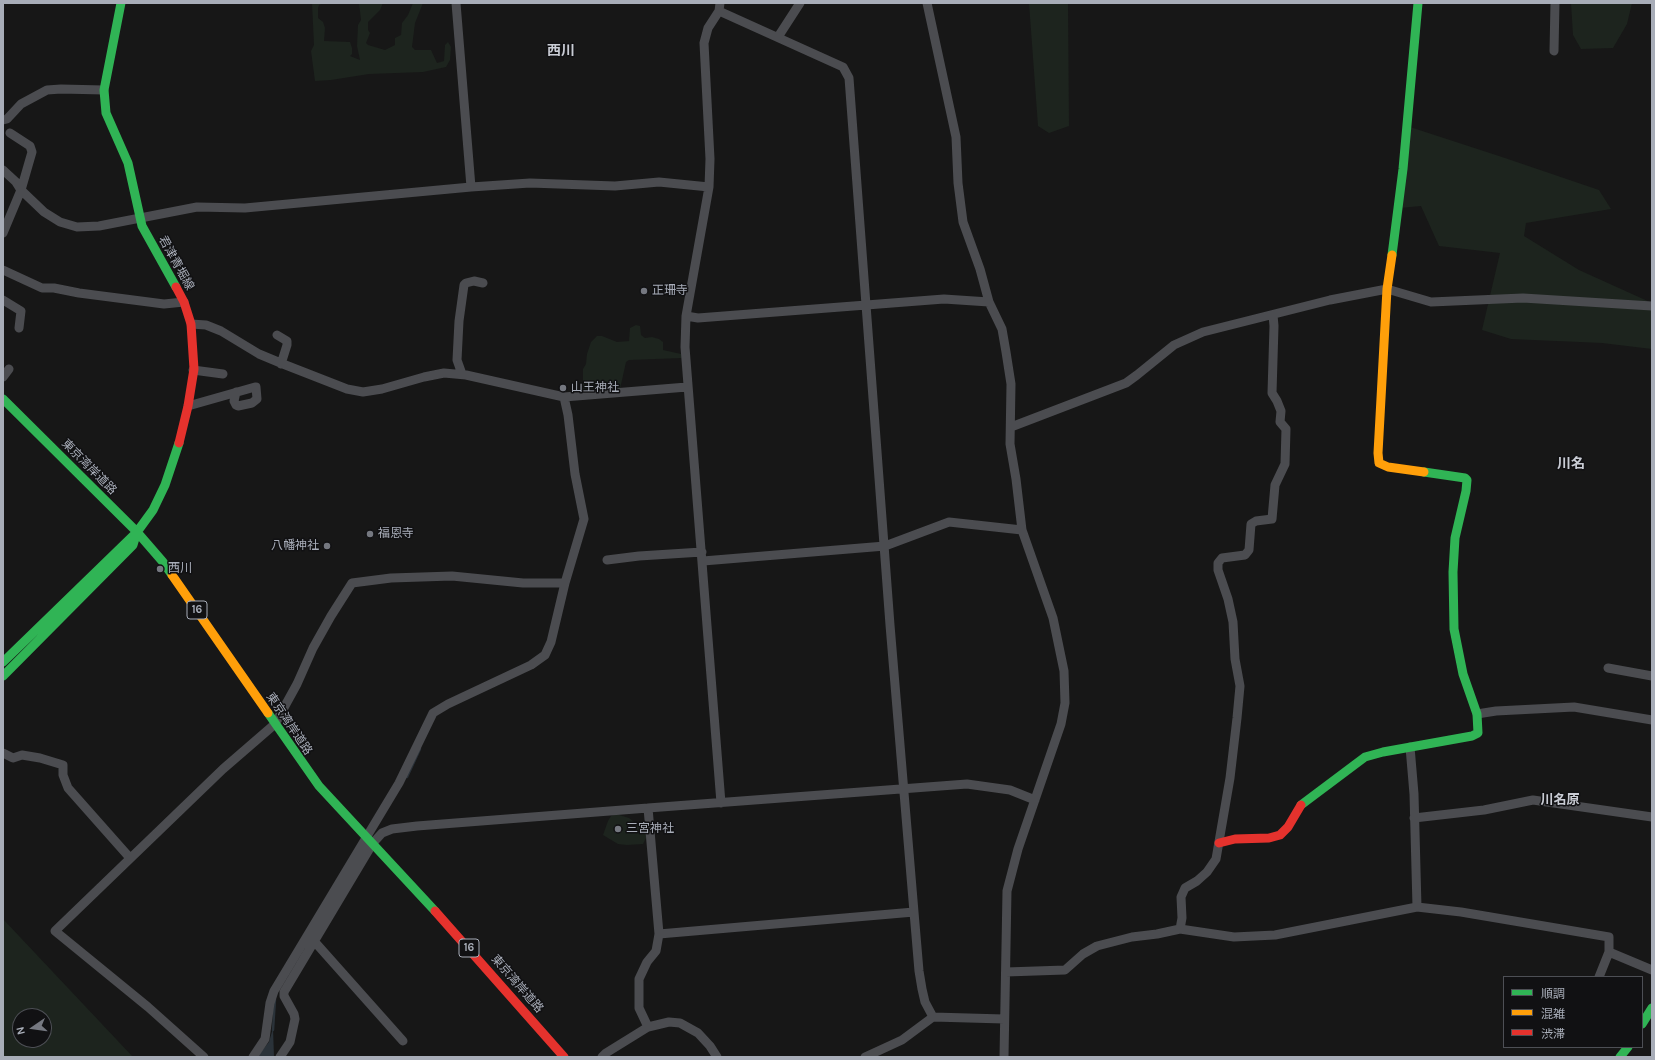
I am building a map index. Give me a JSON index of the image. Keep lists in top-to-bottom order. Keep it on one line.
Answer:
{"streets":{"main road":["君津青堀線","東京湾岸道路","16"]},"crossings":[["君津青堀線","東京湾岸道路"]],"districts":["西川","川名","川名原"],"places":["正珊寺","山王神社","福恩寺","八幡神社","西川","三宮神社"],"legend":["順調","混雑","渋滞"],"north":"left"}
